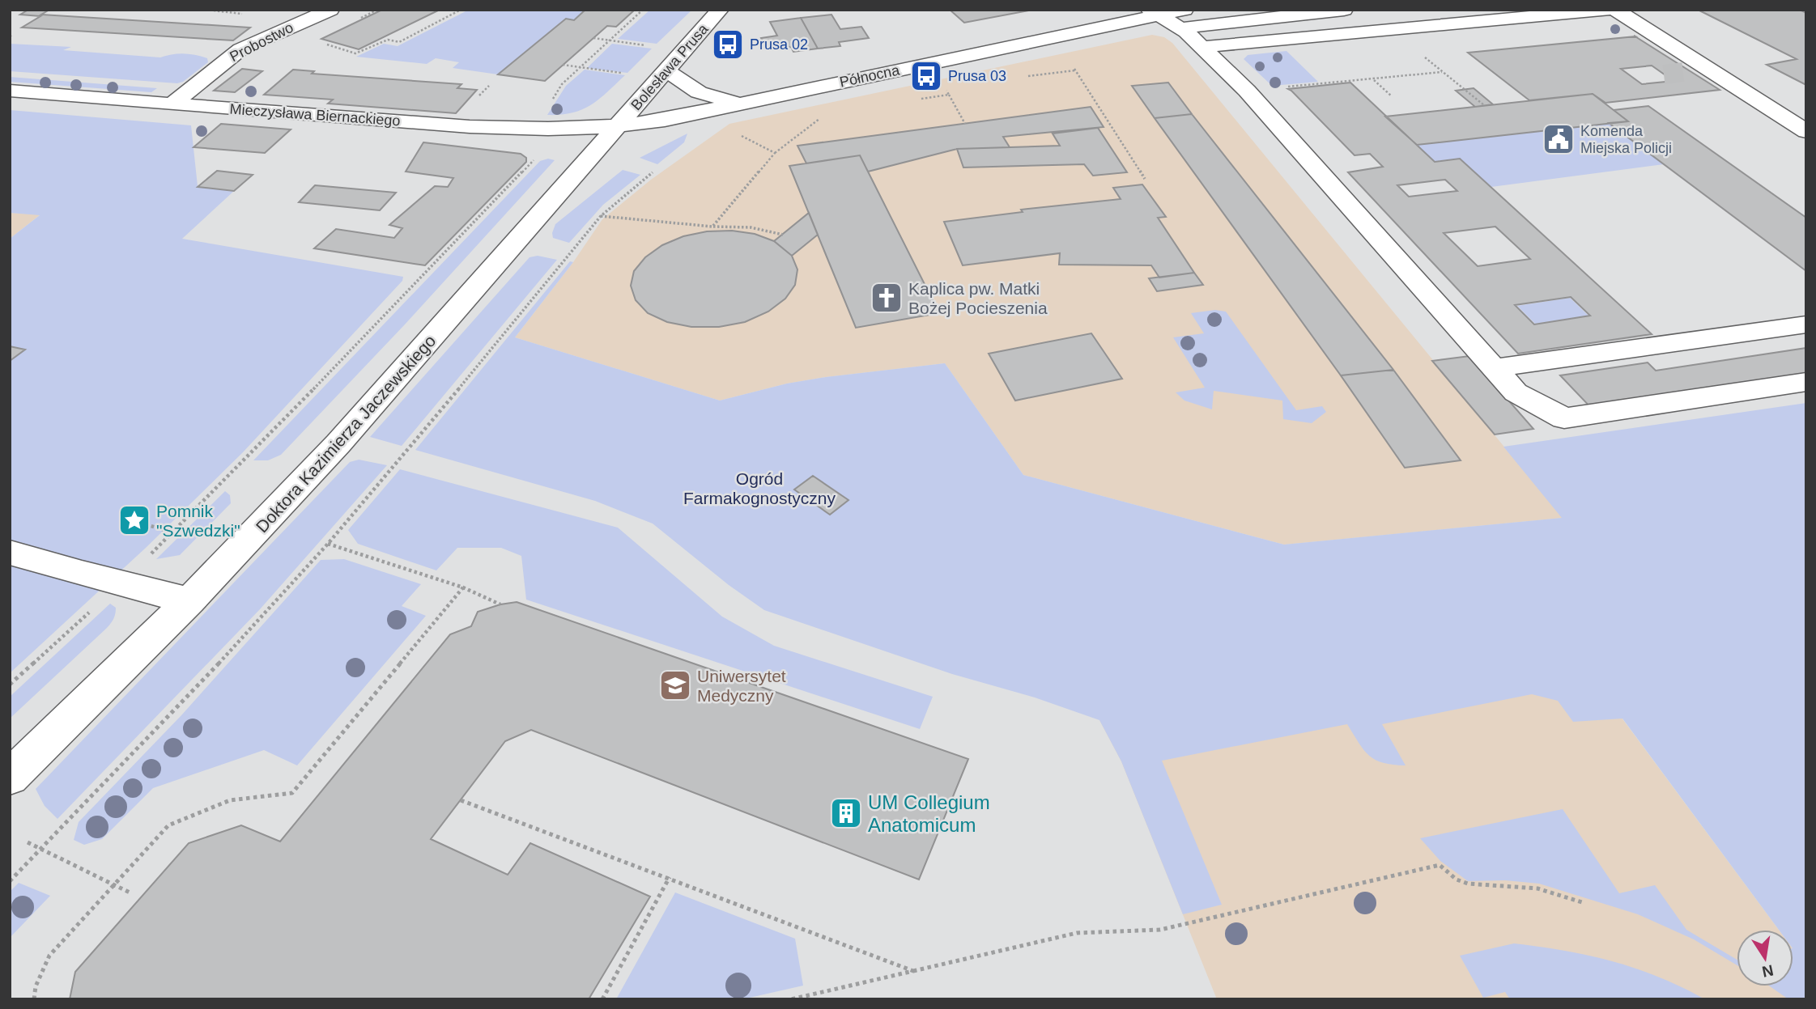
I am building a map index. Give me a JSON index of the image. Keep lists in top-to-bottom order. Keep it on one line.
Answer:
{"streets":{"street":["Probostwo","Bolesława Prusa","Północna","Mieczysława Biernackiego","Doktora Kazimierza Jaczewskiego"]},"crossings":[["Probostwo","Mieczysława Biernackiego"],["Bolesława Prusa","Północna"],["Bolesława Prusa","Mieczysława Biernackiego"],["Bolesława Prusa","Doktora Kazimierza Jaczewskiego"],["Północna","Mieczysława Biernackiego"],["Północna","Doktora Kazimierza Jaczewskiego"],["Mieczysława Biernackiego","Doktora Kazimierza Jaczewskiego"]],"parks":["Ogród Farmakognostyczny"],"places":{"bus stop":["Prusa 02","Prusa 03"],"public building":["Komenda Miejska Policji"],"church":["Kaplica pw. Matki Bożej Pocieszenia"],"place":["Pomnik \"Szwedzki\""],"school or university":["Uniwersytet Medyczny"],"building":["UM Collegium Anatomicum"]},"north":"bottom"}
